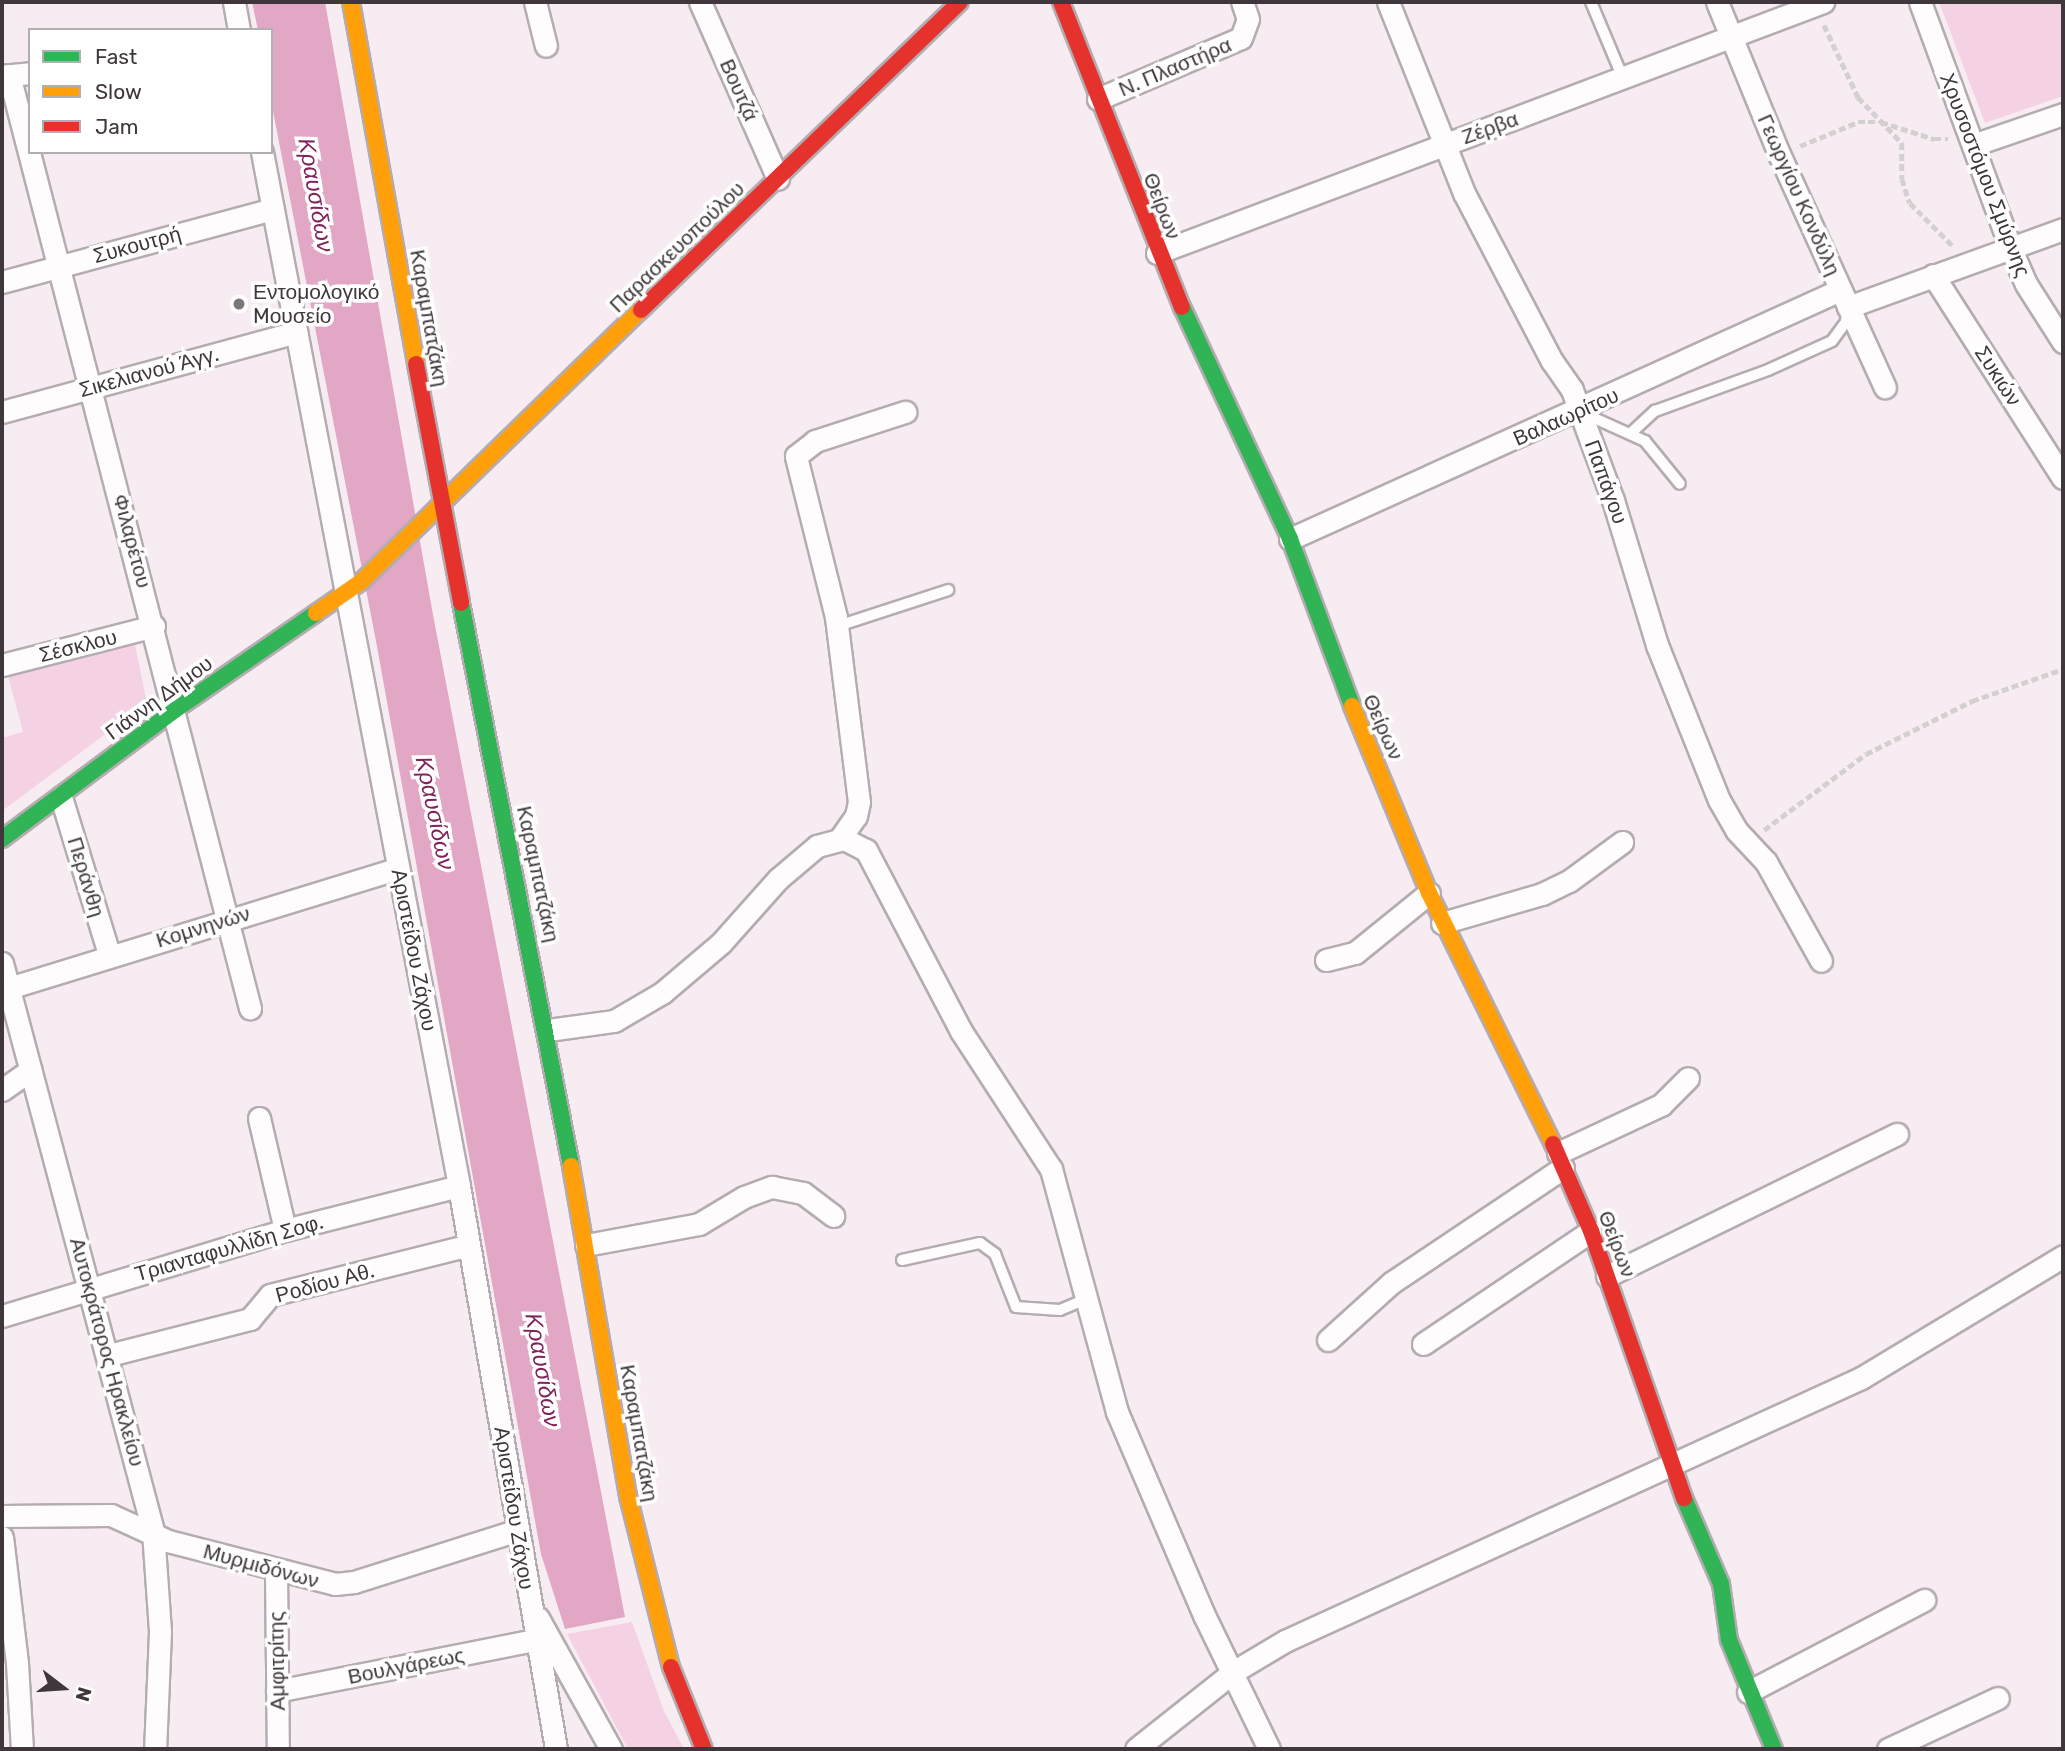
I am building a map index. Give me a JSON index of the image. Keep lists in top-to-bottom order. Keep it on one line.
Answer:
{"streets":{"street":["Ν. Πλαστήρα","Βουτζά","Ζέρβα","Χρυσοστόμου Σμύρνης","Γεωργίου Κονδύλη","Θείρων","Συκουτρή","Παρασκευοπούλου","Καραμπατζάκη","Σικελιανού Άγγ.","Συκιών","Βαλαωρίτου","Παπάγου","Φιλαρέτου","Σέσκλου","Γιάννη Δήμου","Περάνθη","Κομνηνών","Αριστείδου Ζάχου","Τριανταφυλλίδη Σοφ.","Ροδίου Αθ.","Αυτοκράτορος Ηρακλείου","Μυρμιδόνων","Αμφιτρίτης","Βουλγάρεως"]},"crossings":[["Ν. Πλαστήρα","Θείρων"],["Βουτζά","Παρασκευοπούλου"],["Ζέρβα","Γεωργίου Κονδύλη"],["Ζέρβα","Θείρων"],["Ζέρβα","Παπάγου"],["Χρυσοστόμου Σμύρνης","Βαλαωρίτου"],["Γεωργίου Κονδύλη","Βαλαωρίτου"],["Θείρων","Βαλαωρίτου"],["Συκουτρή","Φιλαρέτου"],["Συκουτρή","Αριστείδου Ζάχου"],["Παρασκευοπούλου","Καραμπατζάκη"],["Παρασκευοπούλου","Γιάννη Δήμου"],["Σικελιανού Άγγ.","Φιλαρέτου"],["Σικελιανού Άγγ.","Αριστείδου Ζάχου"],["Συκιών","Βαλαωρίτου"],["Βαλαωρίτου","Παπάγου"],["Φιλαρέτου","Σέσκλου"],["Φιλαρέτου","Γιάννη Δήμου"],["Φιλαρέτου","Κομνηνών"],["Γιάννη Δήμου","Περάνθη"],["Γιάννη Δήμου","Αριστείδου Ζάχου"],["Περάνθη","Κομνηνών"],["Κομνηνών","Αριστείδου Ζάχου"],["Κομνηνών","Αυτοκράτορος Ηρακλείου"],["Αριστείδου Ζάχου","Τριανταφυλλίδη Σοφ."],["Αριστείδου Ζάχου","Ροδίου Αθ."],["Αριστείδου Ζάχου","Μυρμιδόνων"],["Αριστείδου Ζάχου","Βουλγάρεως"],["Τριανταφυλλίδη Σοφ.","Αυτοκράτορος Ηρακλείου"],["Ροδίου Αθ.","Αυτοκράτορος Ηρακλείου"],["Αυτοκράτορος Ηρακλείου","Μυρμιδόνων"],["Μυρμιδόνων","Αμφιτρίτης"],["Αμφιτρίτης","Βουλγάρεως"]],"water":["Κραυσίδων"],"places":["Εντομολογικό Mουσείο"],"legend":["Fast","Slow","Jam"],"north":"right"}
